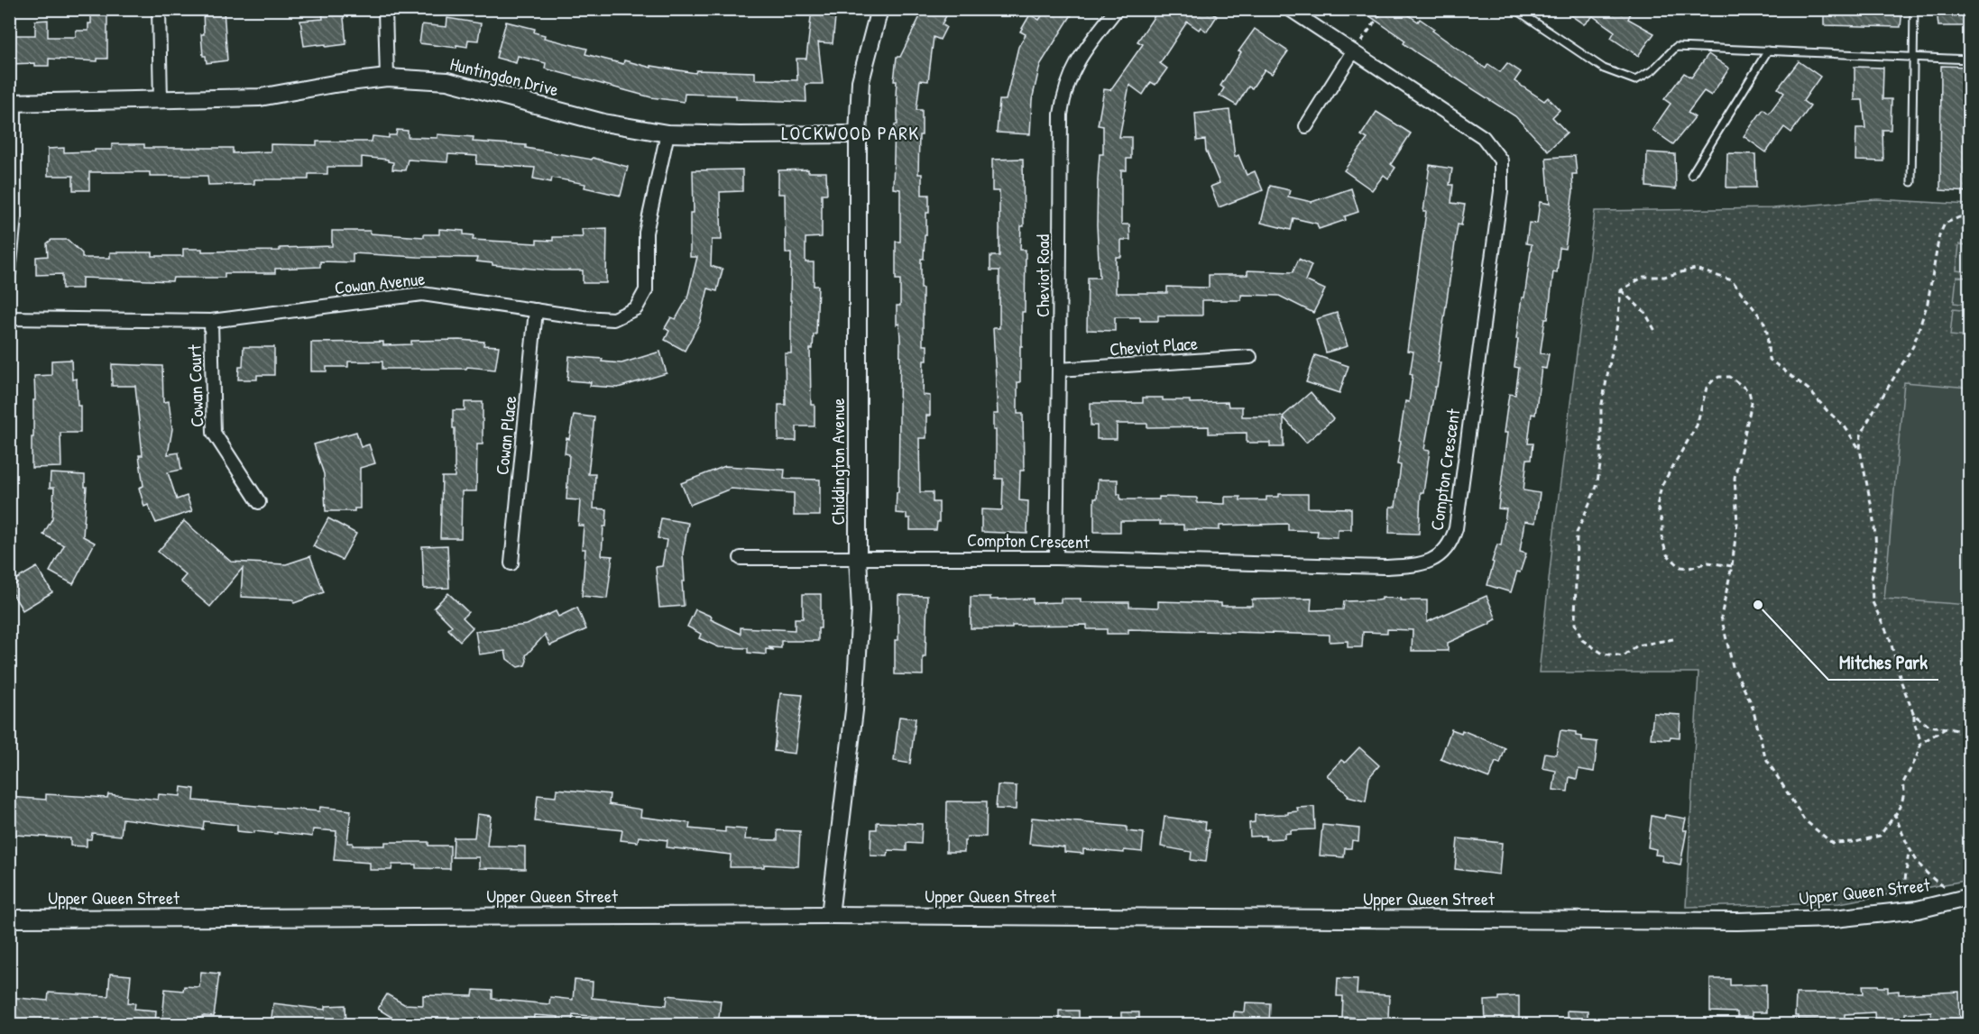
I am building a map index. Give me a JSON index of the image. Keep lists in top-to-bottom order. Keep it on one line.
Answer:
{"streets":{"street":["Huntingdon Drive","Cheviot Road","Cowan Avenue","Cheviot Place","Cowan Court","Cowan Place","Chiddington Avenue","Compton Crescent","Upper Queen Street"]},"crossings":[["Huntingdon Drive","Cowan Avenue"],["Huntingdon Drive","Chiddington Avenue"],["Cheviot Road","Cheviot Place"],["Cheviot Road","Compton Crescent"],["Cowan Avenue","Cowan Court"],["Cowan Avenue","Cowan Place"],["Chiddington Avenue","Compton Crescent"],["Chiddington Avenue","Upper Queen Street"]],"districts":["LOCKWOOD PARK"],"places":["Mitches Park"]}
